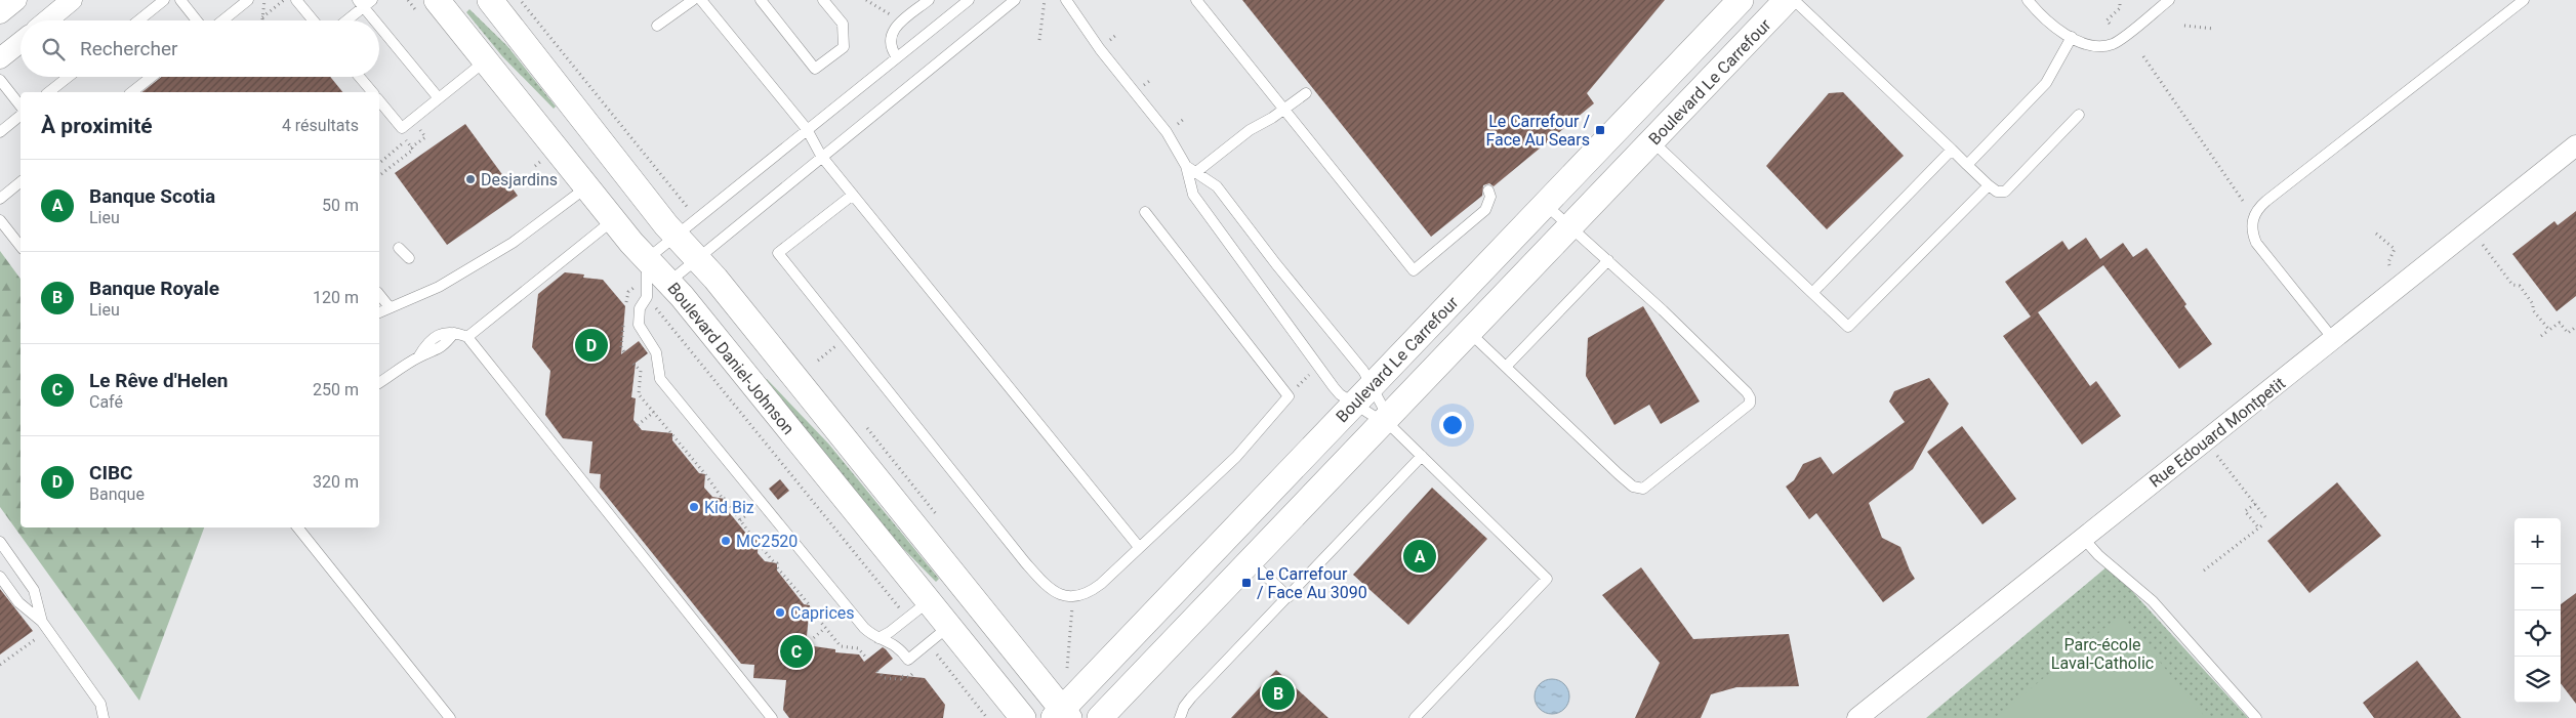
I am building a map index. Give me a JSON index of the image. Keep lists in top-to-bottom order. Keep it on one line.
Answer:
{"streets":{"street":["Boulevard Le Carrefour","Boulevard Daniel-Johnson","Rue Edouard Montpetit"]},"parks":["Parc-école Laval-Catholic"],"places":{"transit":["Le Carrefour / Face Au Sears","Le Carrefour / Face Au 3090"],"other":["Desjardins","Kid Biz","MC2520","Caprices"]},"page":{"search":"Rechercher","heading":["À proximité","4 résultats"],"list":[{"mark":"A","name":"Banque Scotia","note":"Lieu","value":"50 m"},{"mark":"B","name":"Banque Royale","note":"Lieu","value":"120 m"},{"mark":"C","name":"Le Rêve d'Helen","note":"Café","value":"250 m"},{"mark":"D","name":"CIBC","note":"Banque","value":"320 m"}],"pins":["D","A","C","B"],"map_buttons":["+","−"]}}
